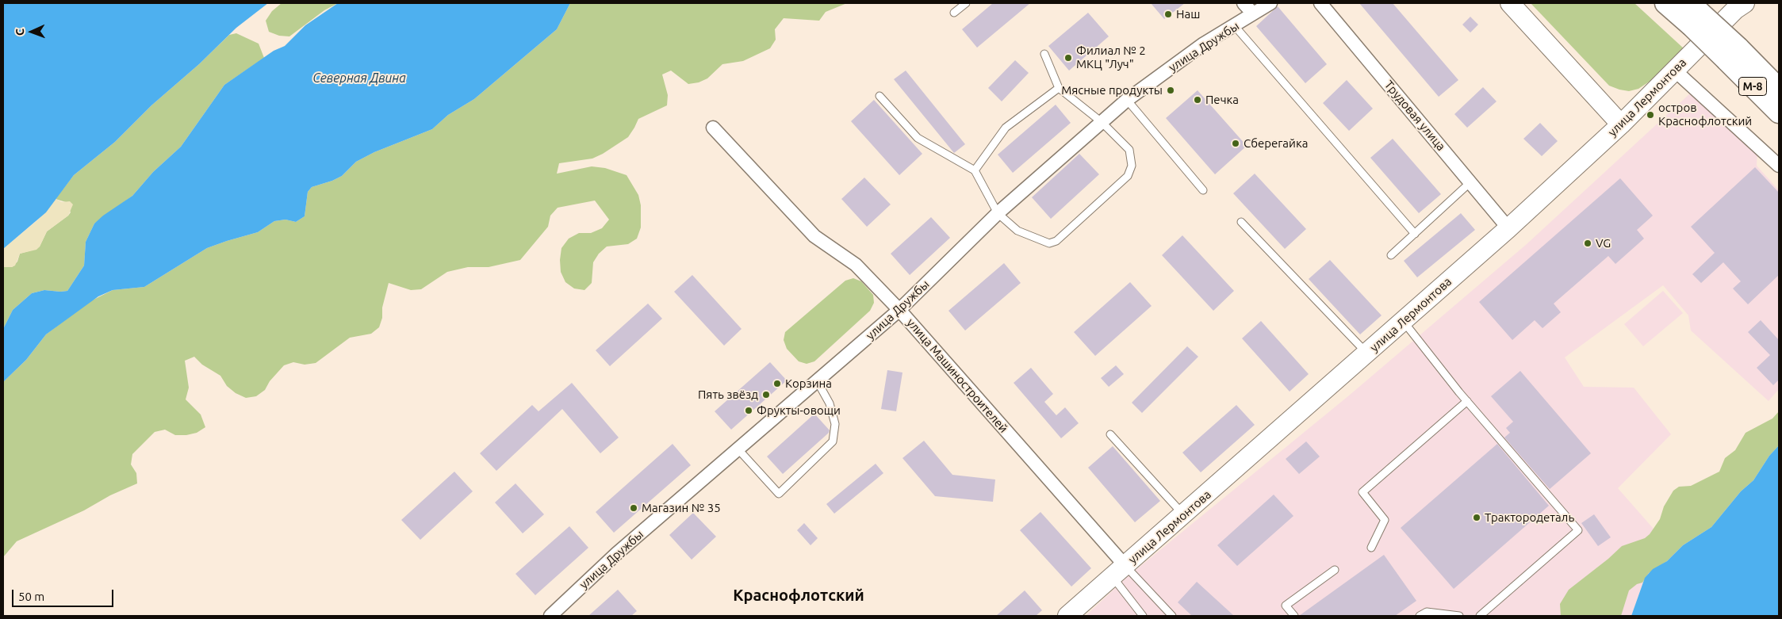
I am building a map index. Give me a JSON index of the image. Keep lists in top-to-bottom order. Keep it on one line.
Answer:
{"streets":{"main road":["М-8"],"street":["улица Дружбы","улица Лермонтова","Трудовая улица","улица Машиностроителей"]},"crossings":[["улица Дружбы","улица Машиностроителей"],["улица Лермонтова","Трудовая улица"],["улица Лермонтова","улица Машиностроителей"]],"districts":["Краснофлотский"],"water":["Северная Двина"],"places":["Наш","Филиал № 2 МКЦ \"Луч\"","Мясные продукты","Печка","остров Краснофлотский","Сберегайка","VG","Корзина","Пять звёзд","Фрукты-овощи","Магазин № 35","Трактородеталь"],"scale_bar":"50 m","north":"left"}
